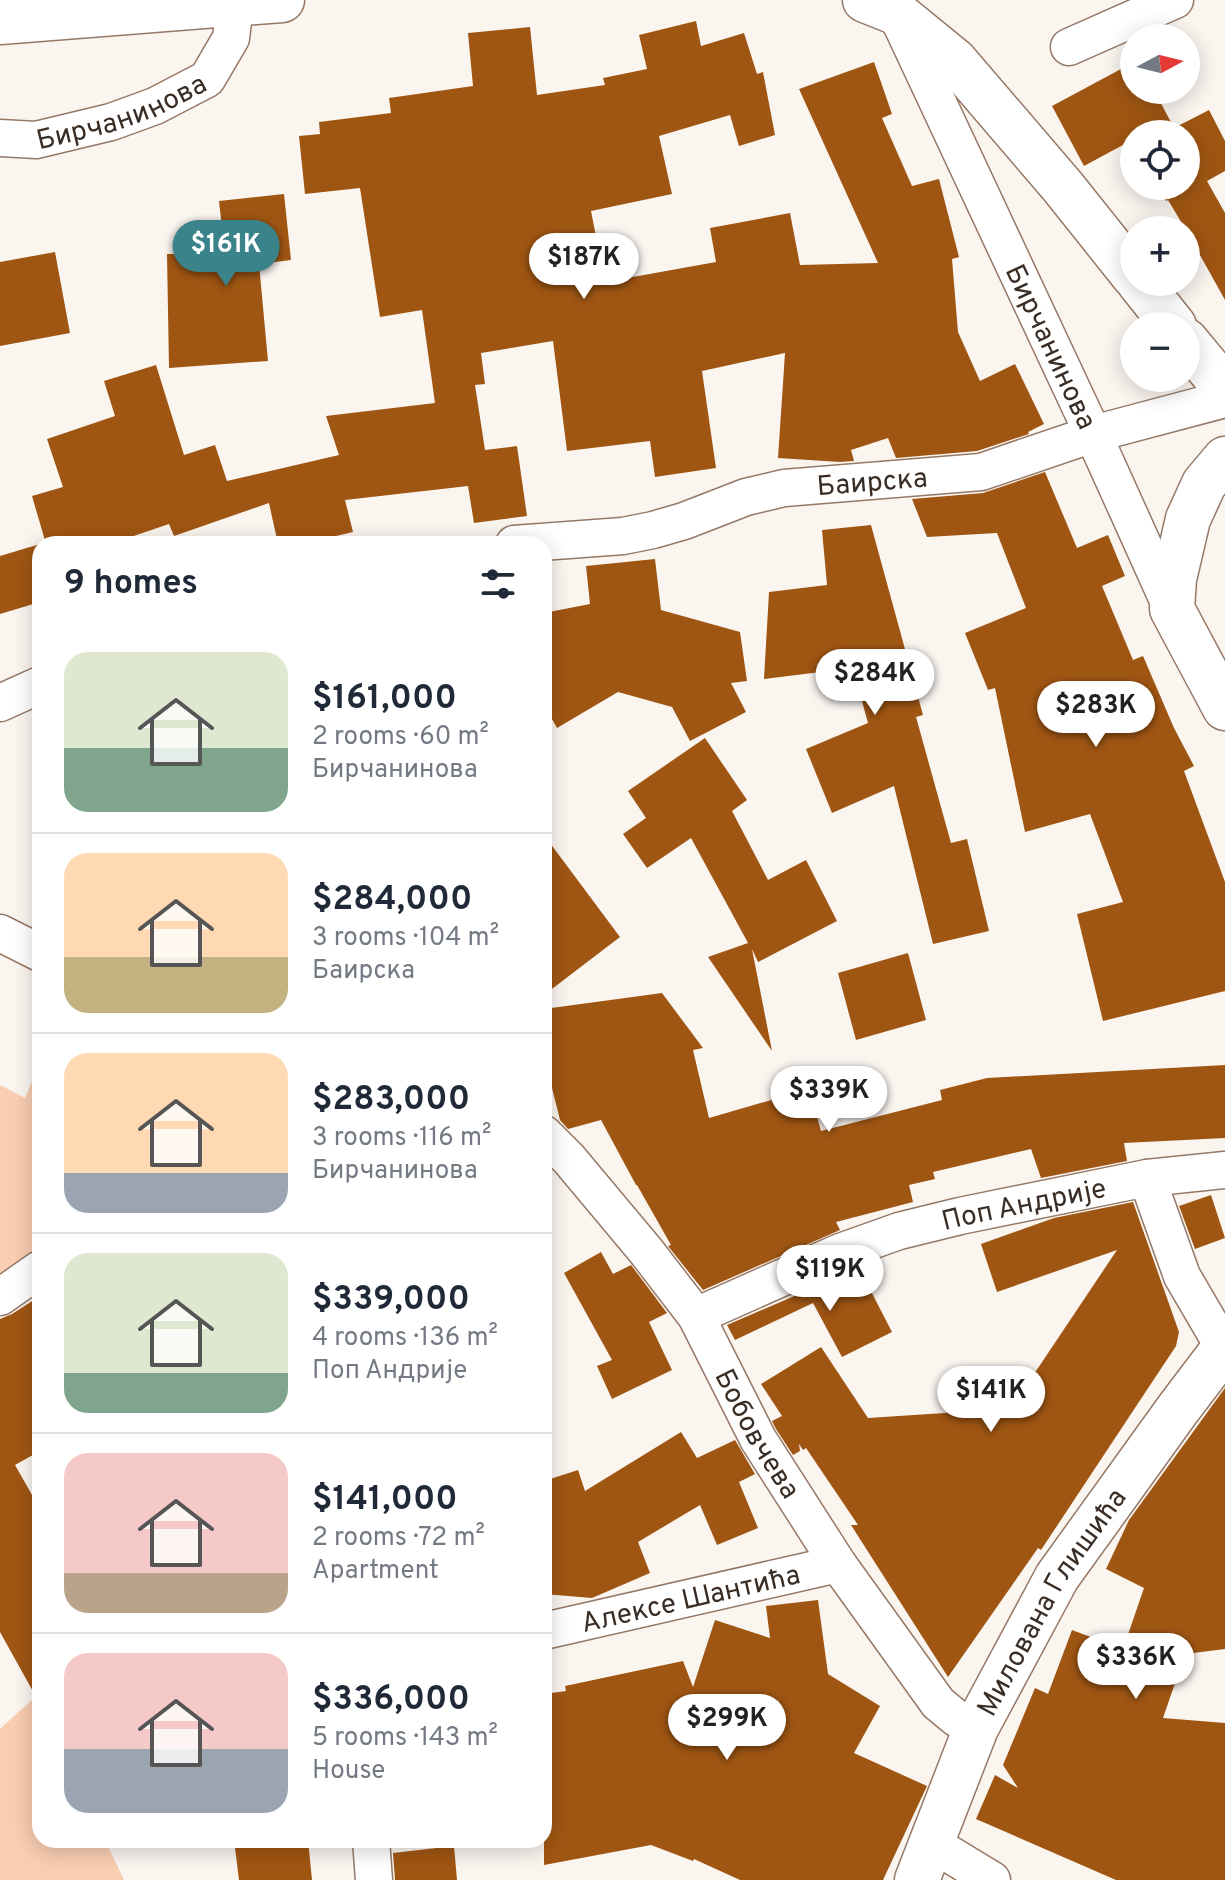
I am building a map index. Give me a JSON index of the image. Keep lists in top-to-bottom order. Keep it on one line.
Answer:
{"streets":{"street":["Бирчанинова","Баирска","Поп Андрије","Бобовчева","Алексе Шантића","Милована Глишића"]},"crossings":[["Бирчанинова","Баирска"],["Поп Андрије","Бобовчева"],["Бобовчева","Алексе Шантића"],["Бобовчева","Милована Глишића"]],"north":"right","page":{"map_buttons":["+","−"],"price":["$161K","$187K","$284K","$283K","$339K","$119K","$141K","$336K","$299K"],"heading":"9 homes","list":[{"name":"$161,000","note":"2 rooms · 60 m² · Бирчанинова"},{"name":"$284,000","note":"3 rooms · 104 m² · Баирска"},{"name":"$283,000","note":"3 rooms · 116 m² · Бирчанинова"},{"name":"$339,000","note":"4 rooms · 136 m² · Поп Андрије"},{"name":"$141,000","note":"2 rooms · 72 m² · Apartment"},{"name":"$336,000","note":"5 rooms · 143 m² · House"}]}}
